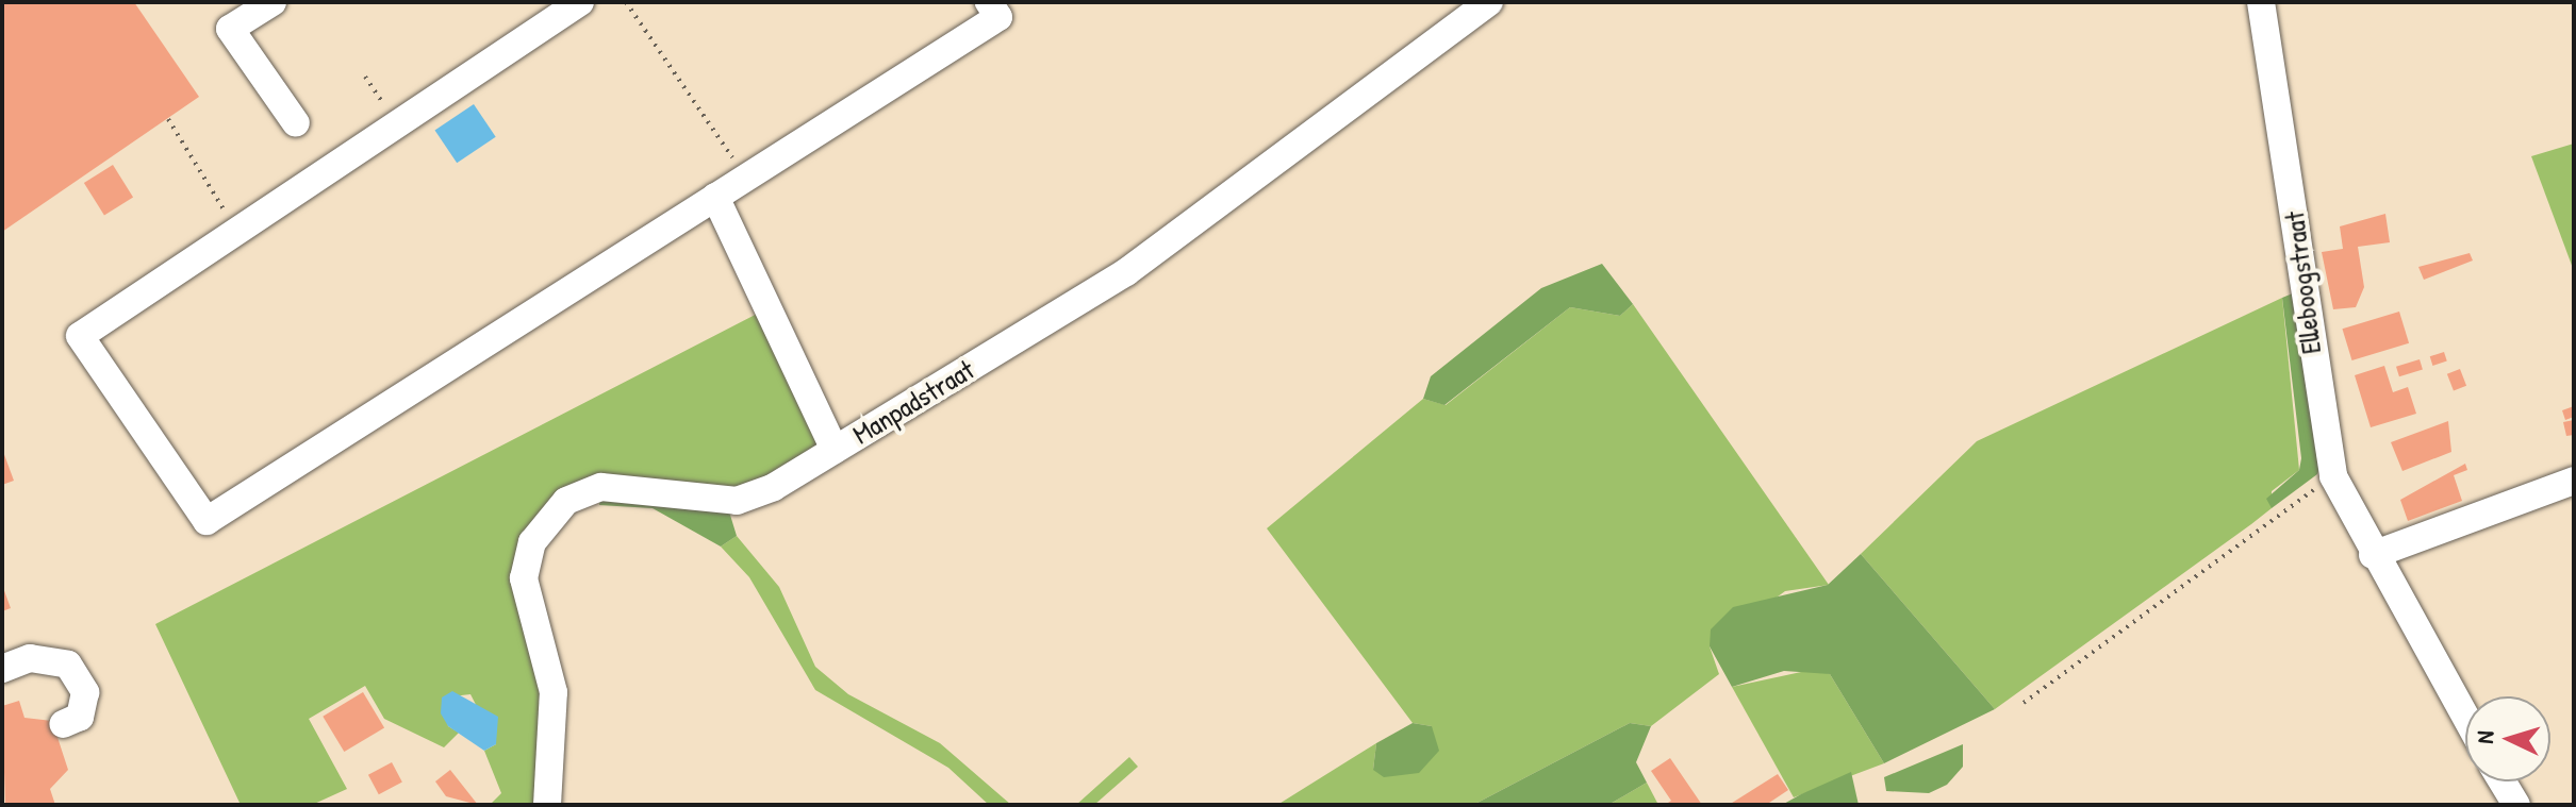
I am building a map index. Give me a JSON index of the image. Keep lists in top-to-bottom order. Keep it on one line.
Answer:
{"streets":{"street":["Elleboogstraat","Manpadstraat"]},"north":"left"}
